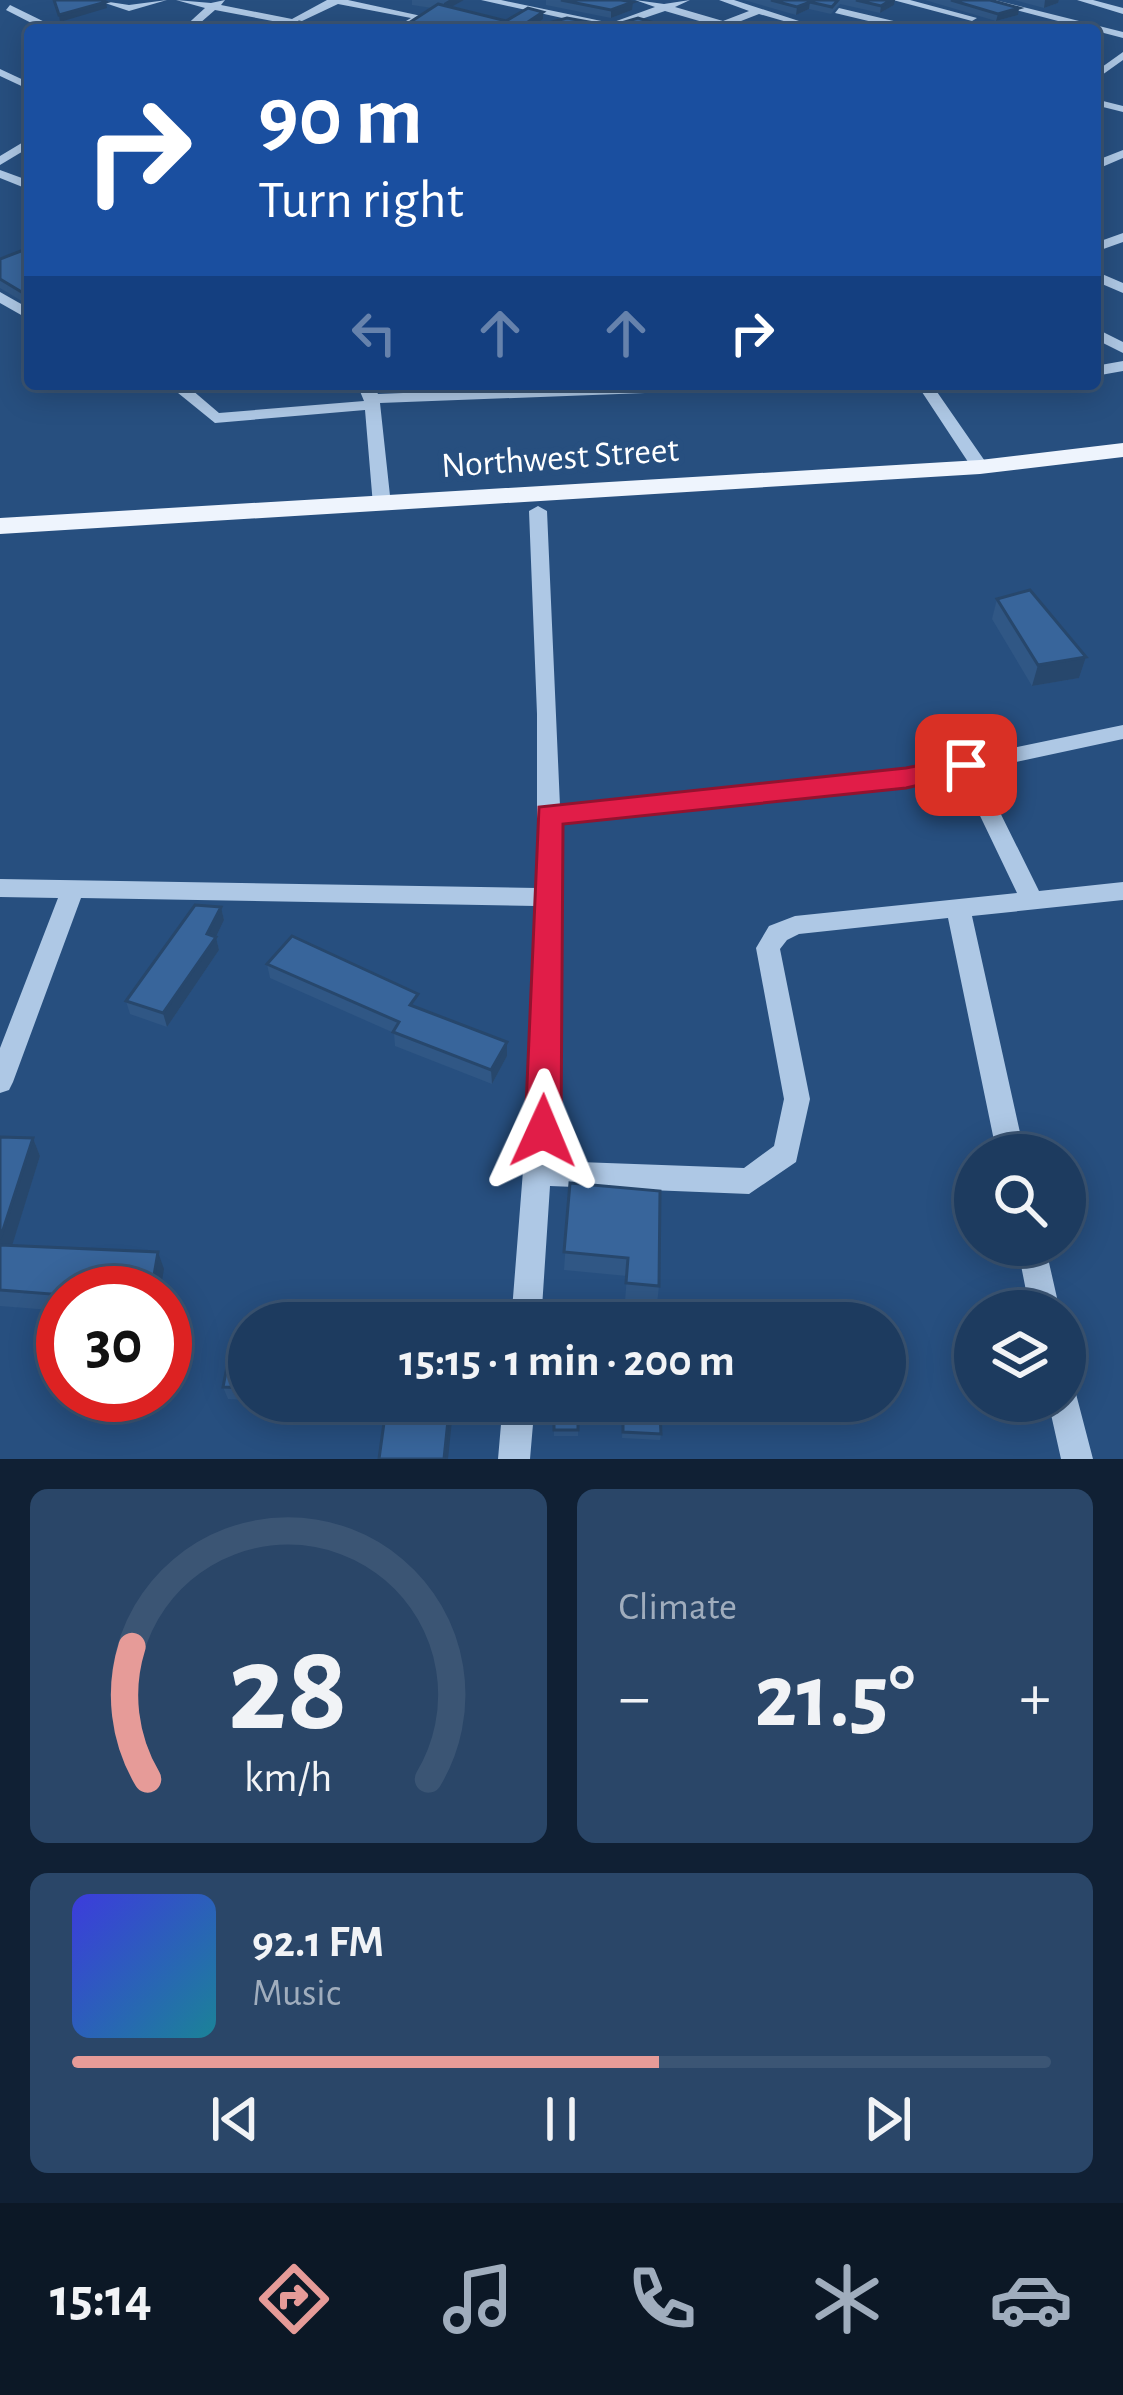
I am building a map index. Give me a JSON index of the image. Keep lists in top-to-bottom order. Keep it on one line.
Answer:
{"streets":{"main road":["Northwest Street"]},"page":{"turn":["90 m","Turn right"],"limit":"30","trip":"15:15 · 1 min · 200 m","tile":"Climate","heat":["−","21.5°","+"],"song":["92.1 FM","Music"],"tabs":"15:14","gauge":["28","km/h"]}}
